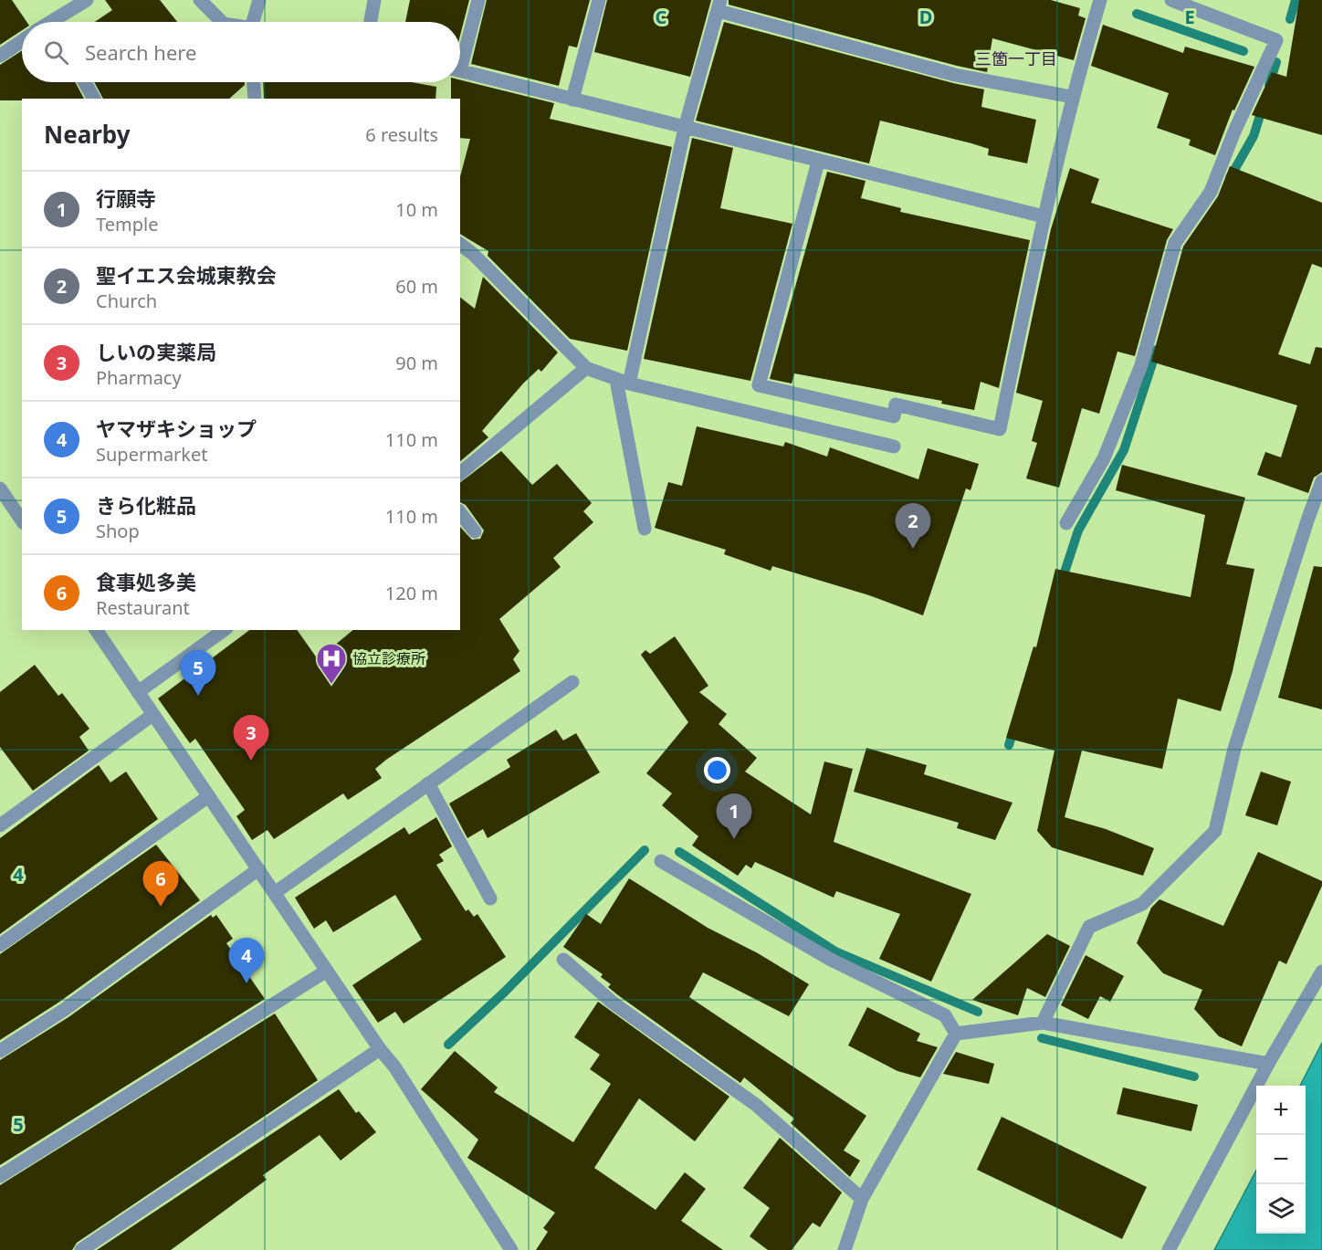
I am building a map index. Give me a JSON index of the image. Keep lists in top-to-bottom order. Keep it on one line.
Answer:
{"districts":["三箇一丁目"],"places":{"hospital":["協立診療所"]},"page":{"search":"Search here","heading":["Nearby","6 results"],"list":[{"mark":"1","name":"行願寺","note":"Temple","value":"10 m"},{"mark":"2","name":"聖イエス会城東教会","note":"Church","value":"60 m"},{"mark":"3","name":"しいの実薬局","note":"Pharmacy","value":"90 m"},{"mark":"4","name":"ヤマザキショップ","note":"Supermarket","value":"110 m"},{"mark":"5","name":"きら化粧品","note":"Shop","value":"110 m"},{"mark":"6","name":"食事処多美","note":"Restaurant","value":"120 m"}],"pins":["2","5","3","1","6","4"],"map_buttons":["+","−"]},"grid":{"columns":["C","D","E"],"rows":["4","5"]}}
